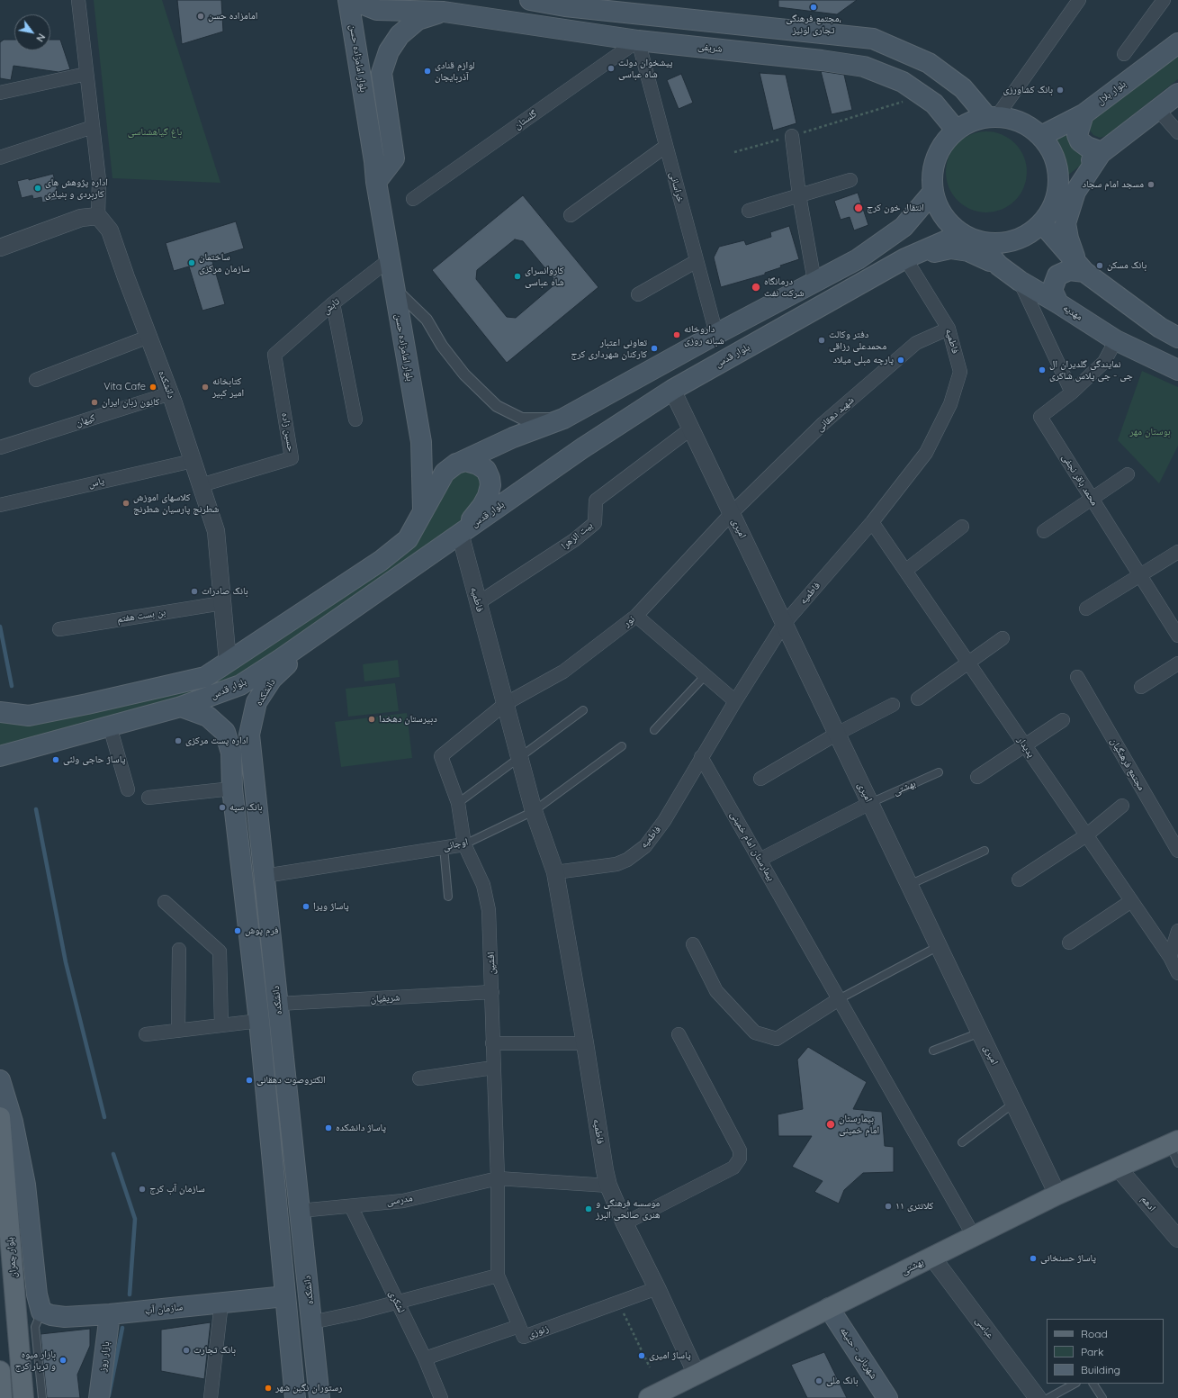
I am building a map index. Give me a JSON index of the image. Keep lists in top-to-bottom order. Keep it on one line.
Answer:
{"streets":{"main road":["شریفی","بلوار امامزاده حسن","بلوار بلال","مهدیه","بلوار قدس","دانشکده","بهشتی","بلوار چمران","سازمان آب","شهربانی - حنیفه","بازار روز"],"street":["گلستان","خراسانی","تابش","فاطمیه","شهید دهقانی","کیهان","حسین زاده","محمد باقر نجفی","یاس","امیری","بیت الزهرا","بن بست هفتم","نور","پدیدار","مجتمع فرهنگیان","اوجانی","بیمارستان امام خمینی","افشین","شریفیان","مدرسی","ادهم","لشکری","عباسی","زنوزی"]},"crossings":[["شریفی","بلوار امامزاده حسن"],["شریفی","بلوار بلال"],["شریفی","گلستان"],["شریفی","خراسانی"],["شریفی","مهدیه"],["شریفی","بلوار قدس"],["بلوار امامزاده حسن","تابش"],["بلوار امامزاده حسن","بلوار قدس"],["بلوار بلال","مهدیه"],["بلوار بلال","بلوار قدس"],["گلستان","خراسانی"],["خراسانی","بلوار قدس"],["تابش","حسین زاده"],["مهدیه","بلوار قدس"],["مهدیه","محمد باقر نجفی"],["فاطمیه","بلوار قدس"],["فاطمیه","شهید دهقانی"],["فاطمیه","امیری"],["فاطمیه","بیت الزهرا"],["فاطمیه","نور"],["فاطمیه","پدیدار"],["فاطمیه","بهشتی"],["فاطمیه","اوجانی"],["فاطمیه","بیمارستان امام خمینی"],["فاطمیه","مدرسی"],["فاطمیه","زنوزی"],["بلوار قدس","دانشکده"],["بلوار قدس","امیری"],["دانشکده","کیهان"],["دانشکده","حسین زاده"],["دانشکده","یاس"],["دانشکده","بن بست هفتم"],["دانشکده","اوجانی"],["دانشکده","شریفیان"],["دانشکده","مدرسی"],["دانشکده","سازمان آب"],["شهید دهقانی","امیری"],["شهید دهقانی","نور"],["امیری","بیت الزهرا"],["امیری","نور"],["امیری","بهشتی"],["نور","افشین"],["بهشتی","بیمارستان امام خمینی"],["بهشتی","ادهم"],["بهشتی","عباسی"],["بهشتی","شهربانی - حنیفه"],["اوجانی","افشین"],["افشین","شریفیان"],["افشین","مدرسی"],["مدرسی","لشکری"],["لشکری","زنوزی"],["سازمان آب","بازار روز"]],"parks":["باغ گیاهشناسی","بوستان مهر"],"places":["مجتمع فرهنگی، تجاری لونیز","امامزاده حسن","پیشخوان دولت شاه عباسی","لوازم قنادی آذربایجان","بانک کشاورزی","مسجد امام سجاد","اداره پژوهش های کاربردی و بنیادی","انتقال خون کرج","ساختمان سازمان مرکزی","بانک مسکن","کاروانسرای شاه عباسی","درمانگاه شرکت نفت","داروخانه شبانه روزی","دفتر وکالت محمدعلی رزاقی","تعاونی اعتبار کارکنان شهرداری کرج","پارچه مبلی میلاد","نمایندگی گلدیران ال جی - جی پلاس شاکری","Vita Cafe","کتابخانه امیر کبیر","کانون زبان ایران","کلاسهای اموزش شطرنج پارسیان شطرنج","بانک صادرات","دبیرستان دهخدا","اداره پست مرکزی","پاساژ حاجی ولئی","بانک سپه","پاساژ ویرا","فرم پوش","الکتروصوت دهقانی","بیمارستان امام خمینی","پاساژ دانشکده","سازمان آب کرج","کلانتری ۱۱","موسسه فرهنگی و هنری صالحی البرز","پاساژ حسنخانی","بانک تجارت","پاساژ امیری","بازار میوه و تربار کرج","بانک ملی","رستوران نگین شهر"],"legend":["Road","Park","Building"],"north":"bottom right"}
